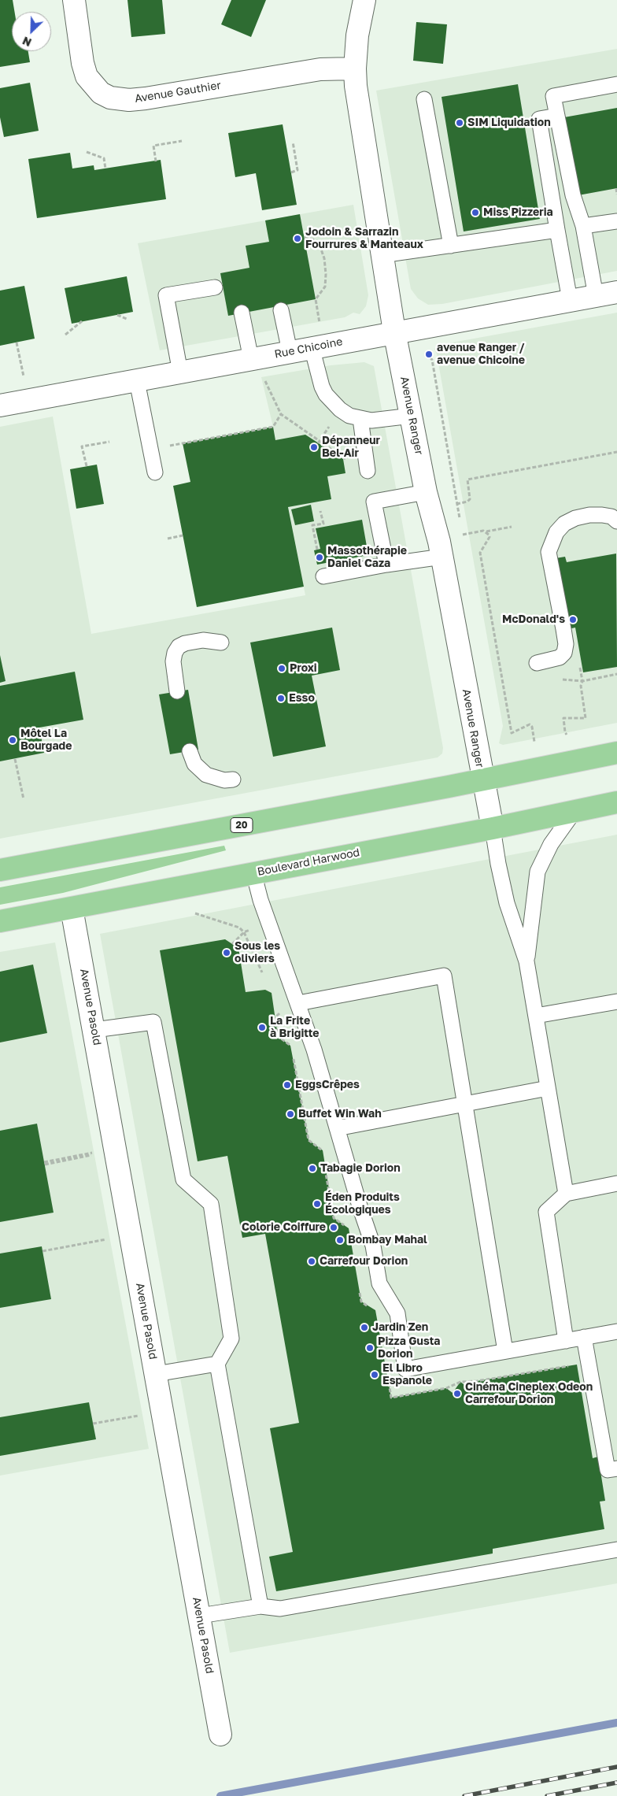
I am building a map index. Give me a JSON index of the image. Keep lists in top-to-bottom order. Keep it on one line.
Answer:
{"streets":{"highway":["20","Boulevard Harwood"],"street":["Avenue Gauthier","Rue Chicoine","Avenue Ranger","Avenue Pasold"]},"crossings":[["Avenue Gauthier","Avenue Ranger"],["Rue Chicoine","Avenue Ranger"],["Avenue Ranger","20"],["Avenue Ranger","Boulevard Harwood"],["Boulevard Harwood","Avenue Pasold"]],"places":["SIM Liquidation","Miss Pizzeria","Jodoin & Sarrazin Fourrures & Manteaux","avenue Ranger / avenue Chicoine","Dépanneur Bel-Air","Massothérapie Daniel Caza","McDonald's","Proxi","Esso","Môtel La Bourgade","Sous les oliviers","La Frite à Brigitte","EggsCrêpes","Buffet Win Wah","Tabagie Dorion","Éden Produits Écologiques","Colorie Coiffure","Bombay Mahal","Carrefour Dorion","Jardin Zen","Pizza Gusta Dorion","El Libro Espanole","Cinéma Cineplex Odeon Carrefour Dorion"],"north":"bottom left"}
